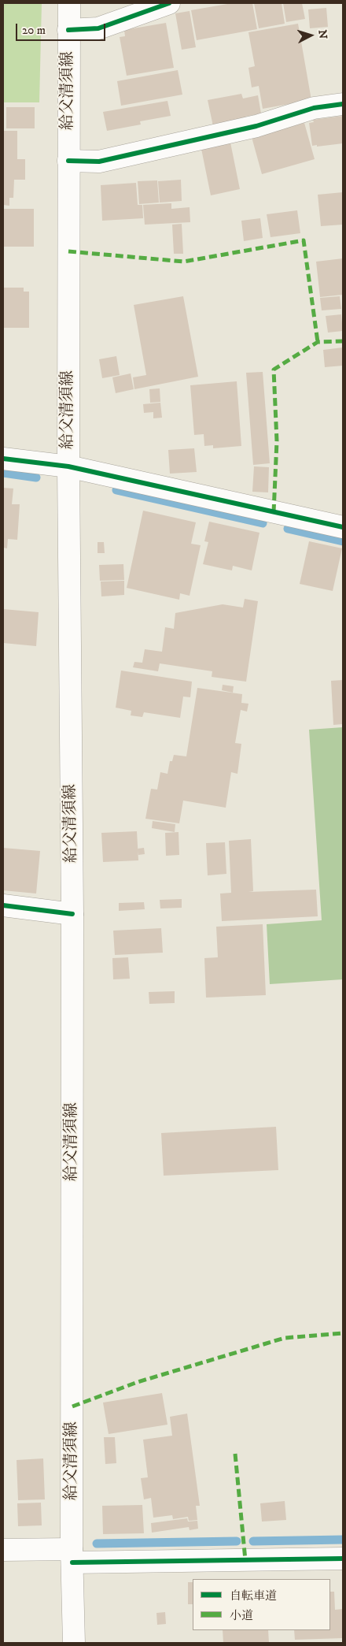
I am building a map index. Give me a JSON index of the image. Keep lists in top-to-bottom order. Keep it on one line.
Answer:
{"streets":{"main road":["給父清須線"]},"legend":["自転車道","小道"],"scale_bar":"20 m","north":"right"}
